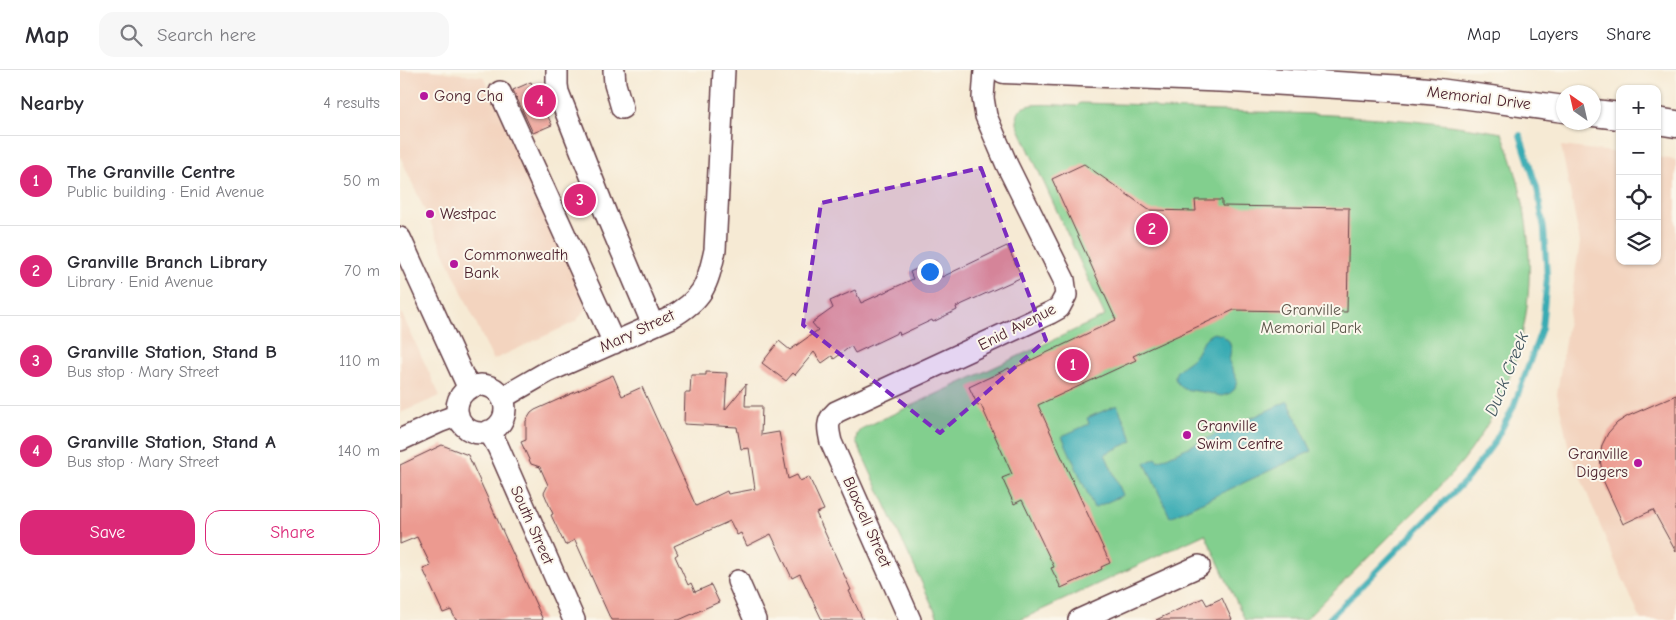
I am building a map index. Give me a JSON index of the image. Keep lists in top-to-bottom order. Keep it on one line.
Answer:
{"streets":{"main road":["Memorial Drive"],"street":["Enid Avenue","Mary Street","Blaxcell Street","South Street"]},"crossings":[["Enid Avenue","Blaxcell Street"],["Mary Street","South Street"]],"water":["Duck Creek"],"parks":["Granville Memorial Park"],"places":["Gong Cha","Westpac","Commonwealth Bank","Granville Swim Centre","Granville Diggers"],"north":"top left","page":{"header":"Map","search":"Search here","nav":["Map","Layers","Share"],"heading":["Nearby","4 results"],"pins":["4","3","2","1"],"map_buttons":["+","−"],"list":[{"mark":"1","name":"The Granville Centre","note":"Public building · Enid Avenue","value":"50 m"},{"mark":"2","name":"Granville Branch Library","note":"Library · Enid Avenue","value":"70 m"},{"mark":"3","name":"Granville Station, Stand B","note":"Bus stop · Mary Street","value":"110 m"},{"mark":"4","name":"Granville Station, Stand A","note":"Bus stop · Mary Street","value":"140 m"}],"buttons":["Save","Share"]}}
